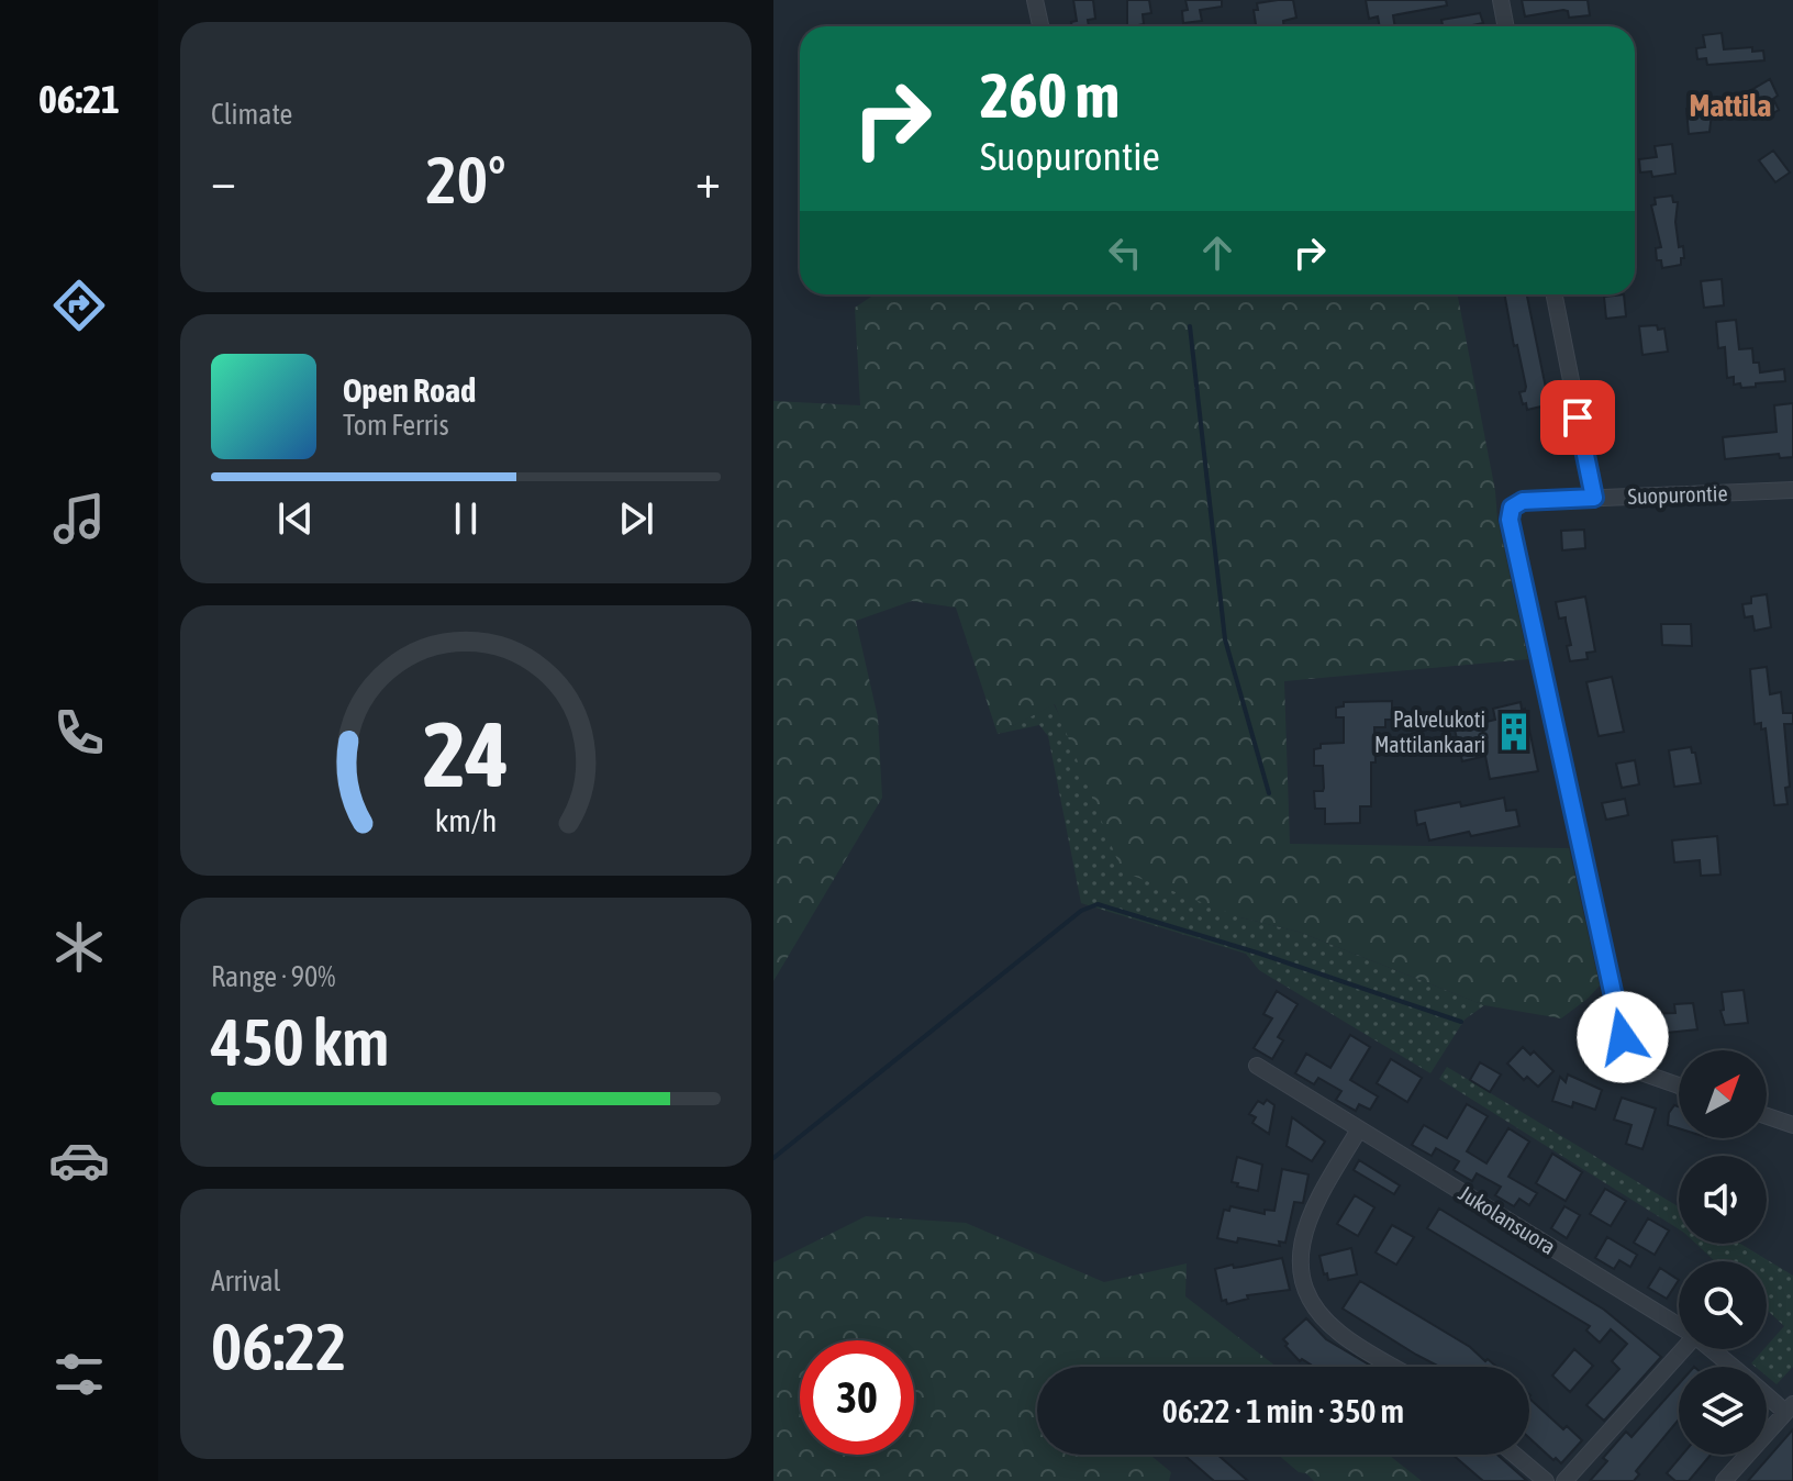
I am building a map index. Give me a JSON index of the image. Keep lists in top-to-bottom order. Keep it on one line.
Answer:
{"streets":{"street":["Suopurontie","Jukolansuora"]},"districts":["Mattila"],"places":{"building":["Palvelukoti Mattilankaari"]},"north":"top right","page":{"tabs":"06:21","tile":["Climate",["Range · 90%","450 km"],["Arrival","06:22"]],"turn":["260 m","Suopurontie"],"heat":["−","20°","+"],"song":["Open Road","Tom Ferris"],"limit":"30","trip":"06:22 · 1 min · 350 m","gauge":["24","km/h"]}}
